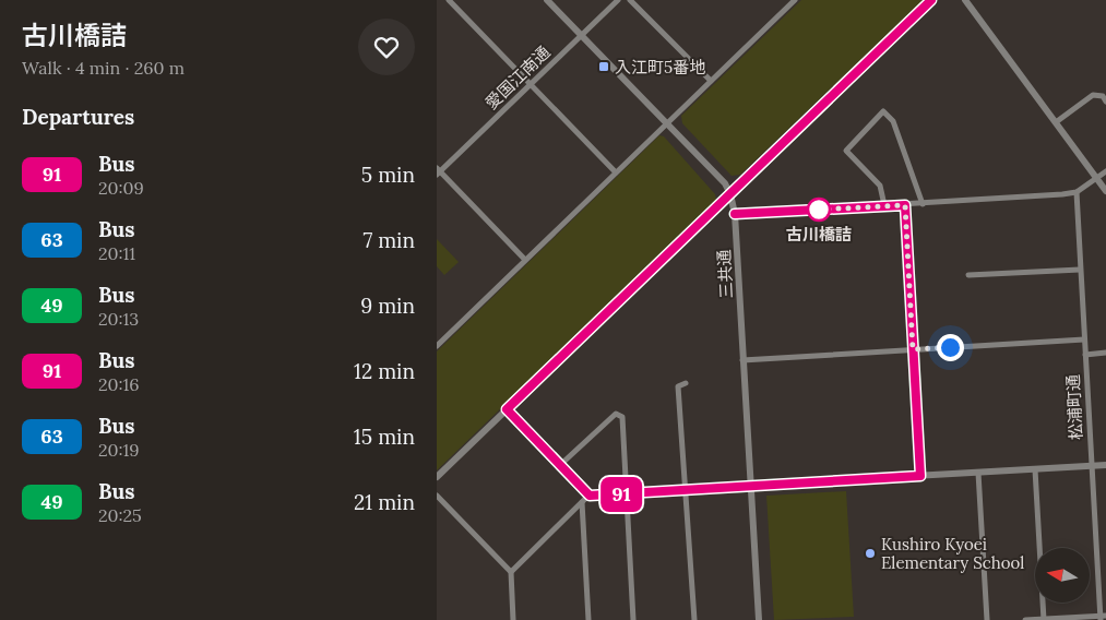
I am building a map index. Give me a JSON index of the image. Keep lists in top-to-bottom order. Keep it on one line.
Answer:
{"streets":{"street":["愛国江南通","三共通","松浦町通"]},"crossings":[["愛国江南通","三共通"]],"places":{"transit":["入江町5番地"],"other":["古川橋詰","Kushiro Kyoei Elementary School"]},"lines":["bus line 91"],"north":"left","page":{"heading":[["古川橋詰","Walk · 4 min · 260 m"],"Departures"],"on_map":"91","list":[{"mark":"91","name":"Bus","note":"20:09","value":"5 min"},{"mark":"63","name":"Bus","note":"20:11","value":"7 min"},{"mark":"49","name":"Bus","note":"20:13","value":"9 min"},{"mark":"91","name":"Bus","note":"20:16","value":"12 min"},{"mark":"63","name":"Bus","note":"20:19","value":"15 min"},{"mark":"49","name":"Bus","note":"20:25","value":"21 min"}]}}
